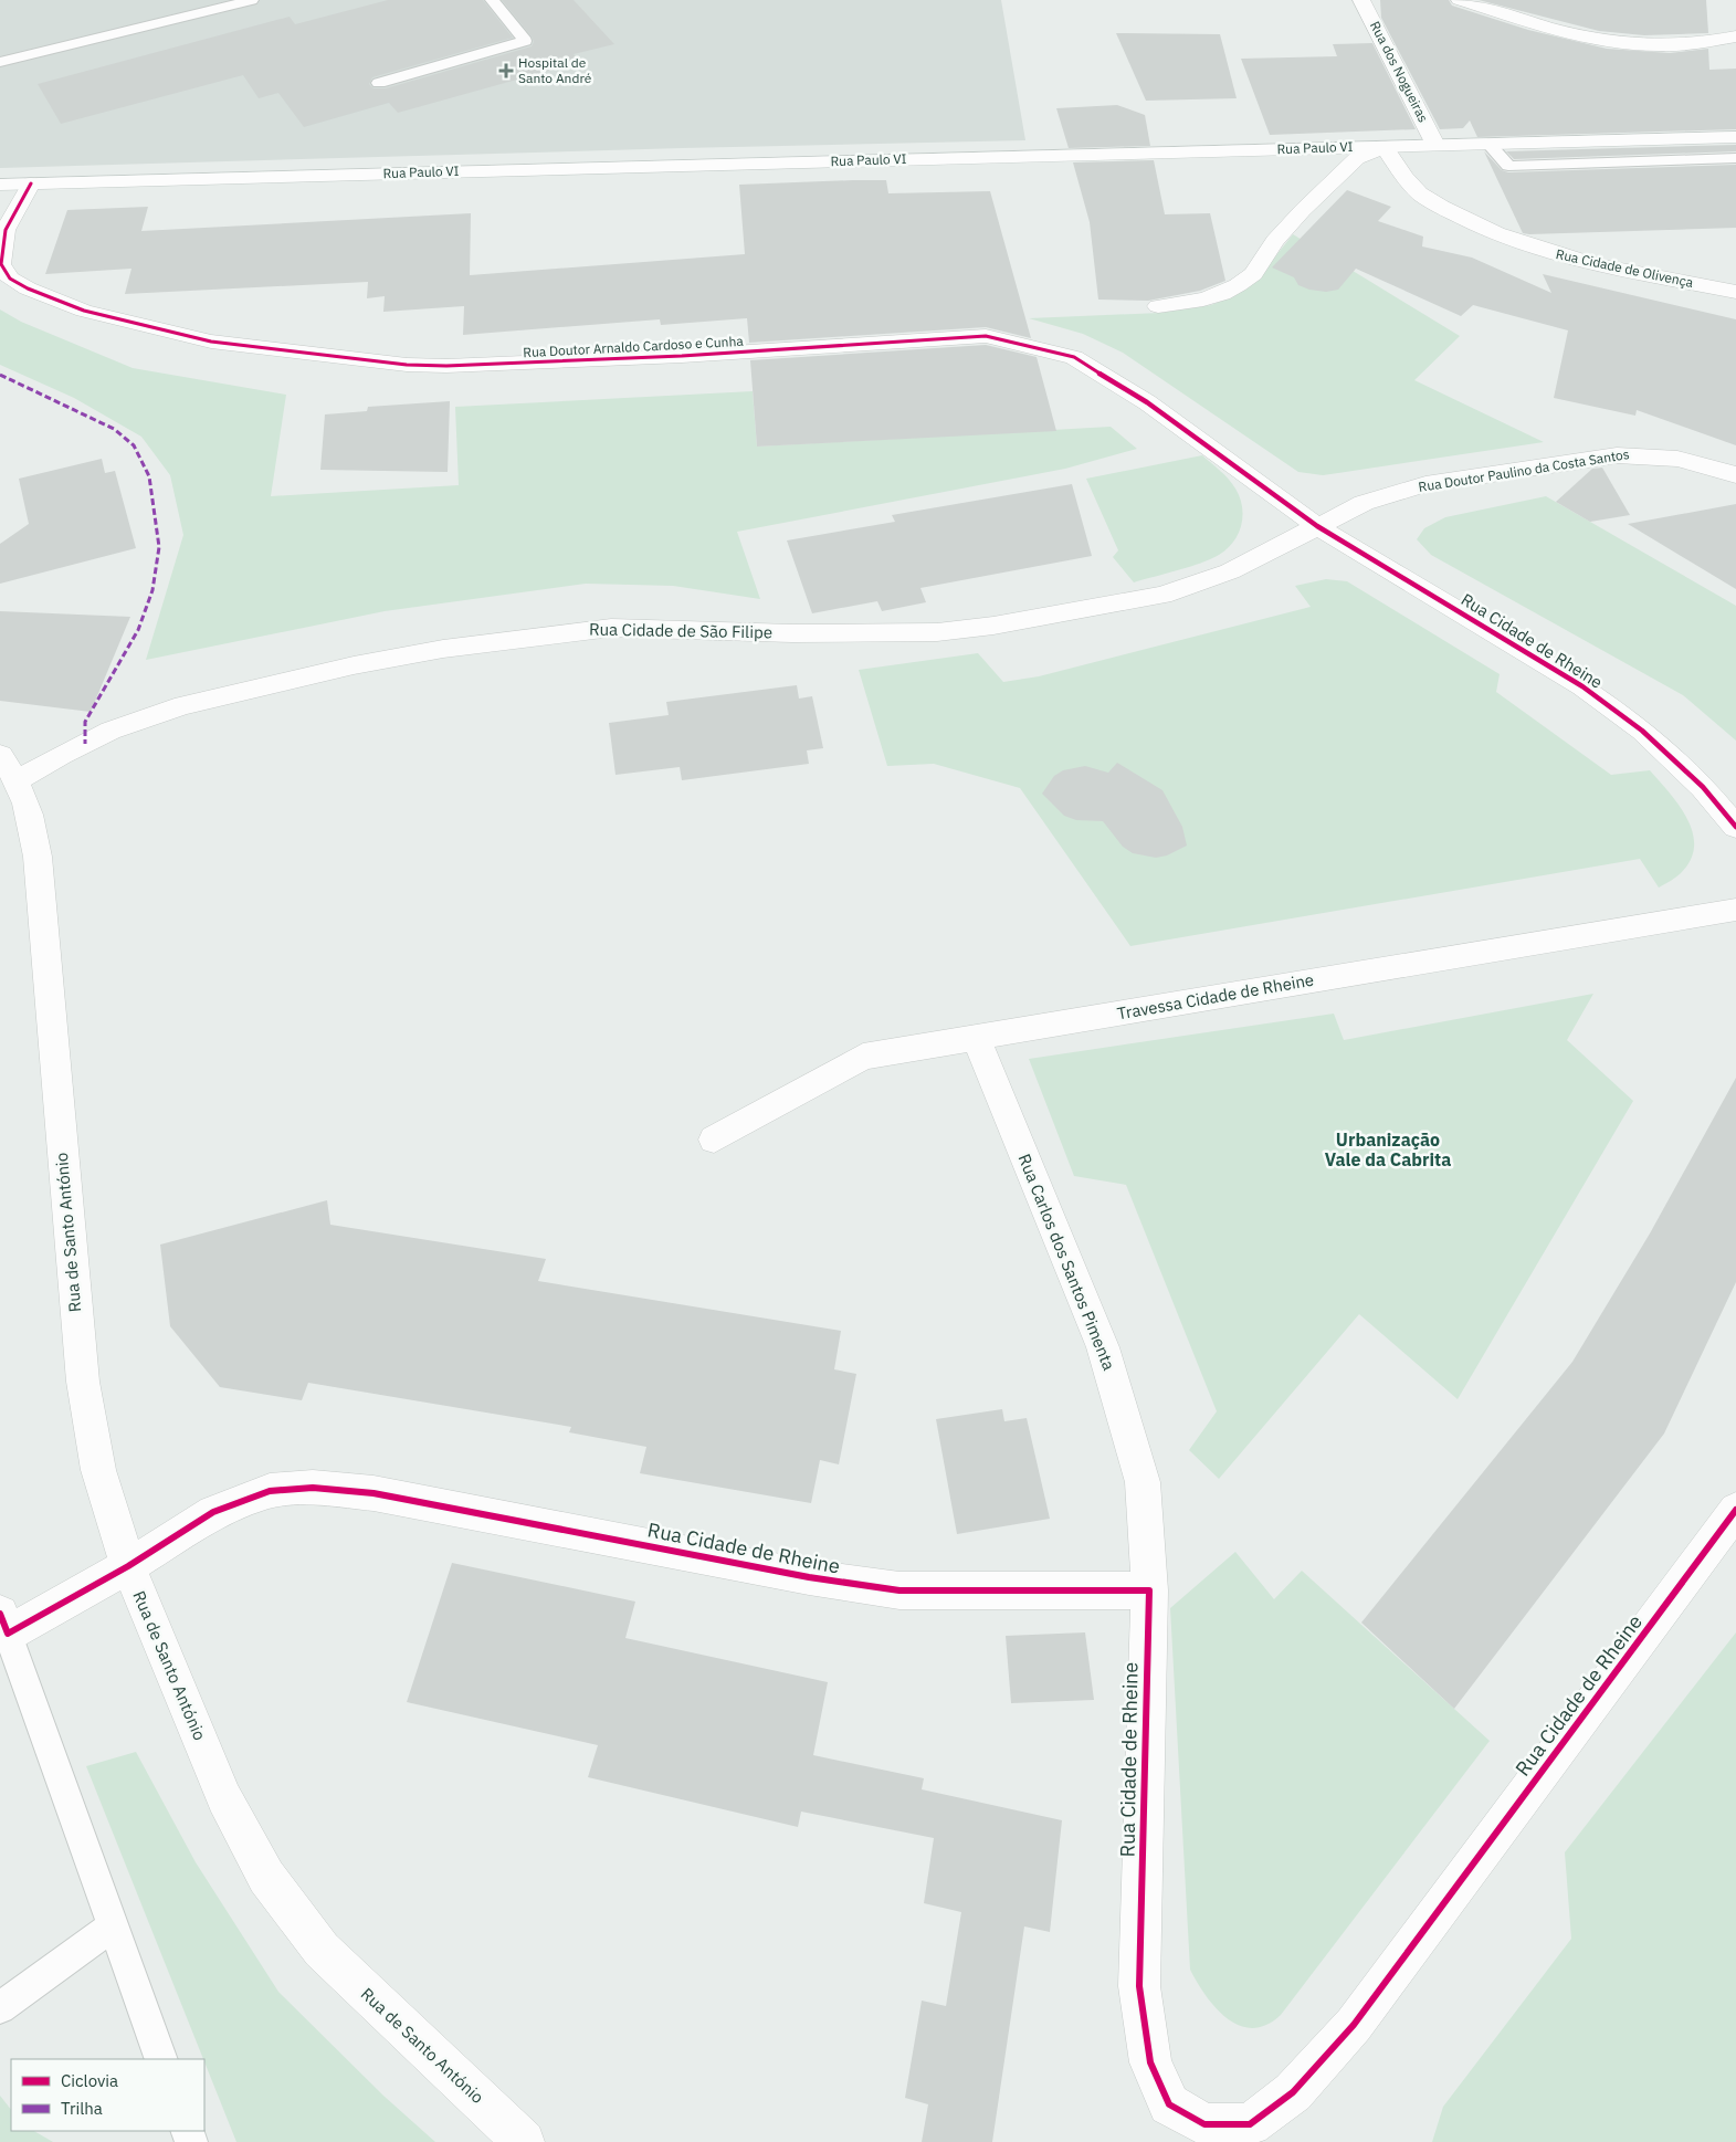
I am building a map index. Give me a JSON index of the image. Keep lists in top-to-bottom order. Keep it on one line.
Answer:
{"streets":{"street":["Rua dos Nogueiras","Rua Paulo VI","Rua Cidade de Olivença","Rua Doutor Arnaldo Cardoso e Cunha","Rua Doutor Paulino da Costa Santos","Rua Cidade de São Filipe","Rua Cidade de Rheine","Travessa Cidade de Rheine","Rua de Santo António","Rua Carlos dos Santos Pimenta"]},"crossings":[["Rua dos Nogueiras","Rua Paulo VI"],["Rua Paulo VI","Rua Cidade de Olivença"],["Rua Paulo VI","Rua Doutor Arnaldo Cardoso e Cunha"],["Rua Doutor Arnaldo Cardoso e Cunha","Rua Doutor Paulino da Costa Santos"],["Rua Doutor Arnaldo Cardoso e Cunha","Rua Cidade de São Filipe"],["Rua Doutor Arnaldo Cardoso e Cunha","Rua Cidade de Rheine"],["Rua Doutor Paulino da Costa Santos","Rua Cidade de São Filipe"],["Rua Doutor Paulino da Costa Santos","Rua Cidade de Rheine"],["Rua Cidade de São Filipe","Rua Cidade de Rheine"],["Rua Cidade de São Filipe","Rua de Santo António"],["Rua Cidade de Rheine","Rua de Santo António"],["Rua Cidade de Rheine","Rua Carlos dos Santos Pimenta"],["Travessa Cidade de Rheine","Rua Carlos dos Santos Pimenta"]],"districts":["Urbanização Vale da Cabrita"],"places":{"health":["Hospital de Santo André"]},"legend":["Ciclovia","Trilha"]}
